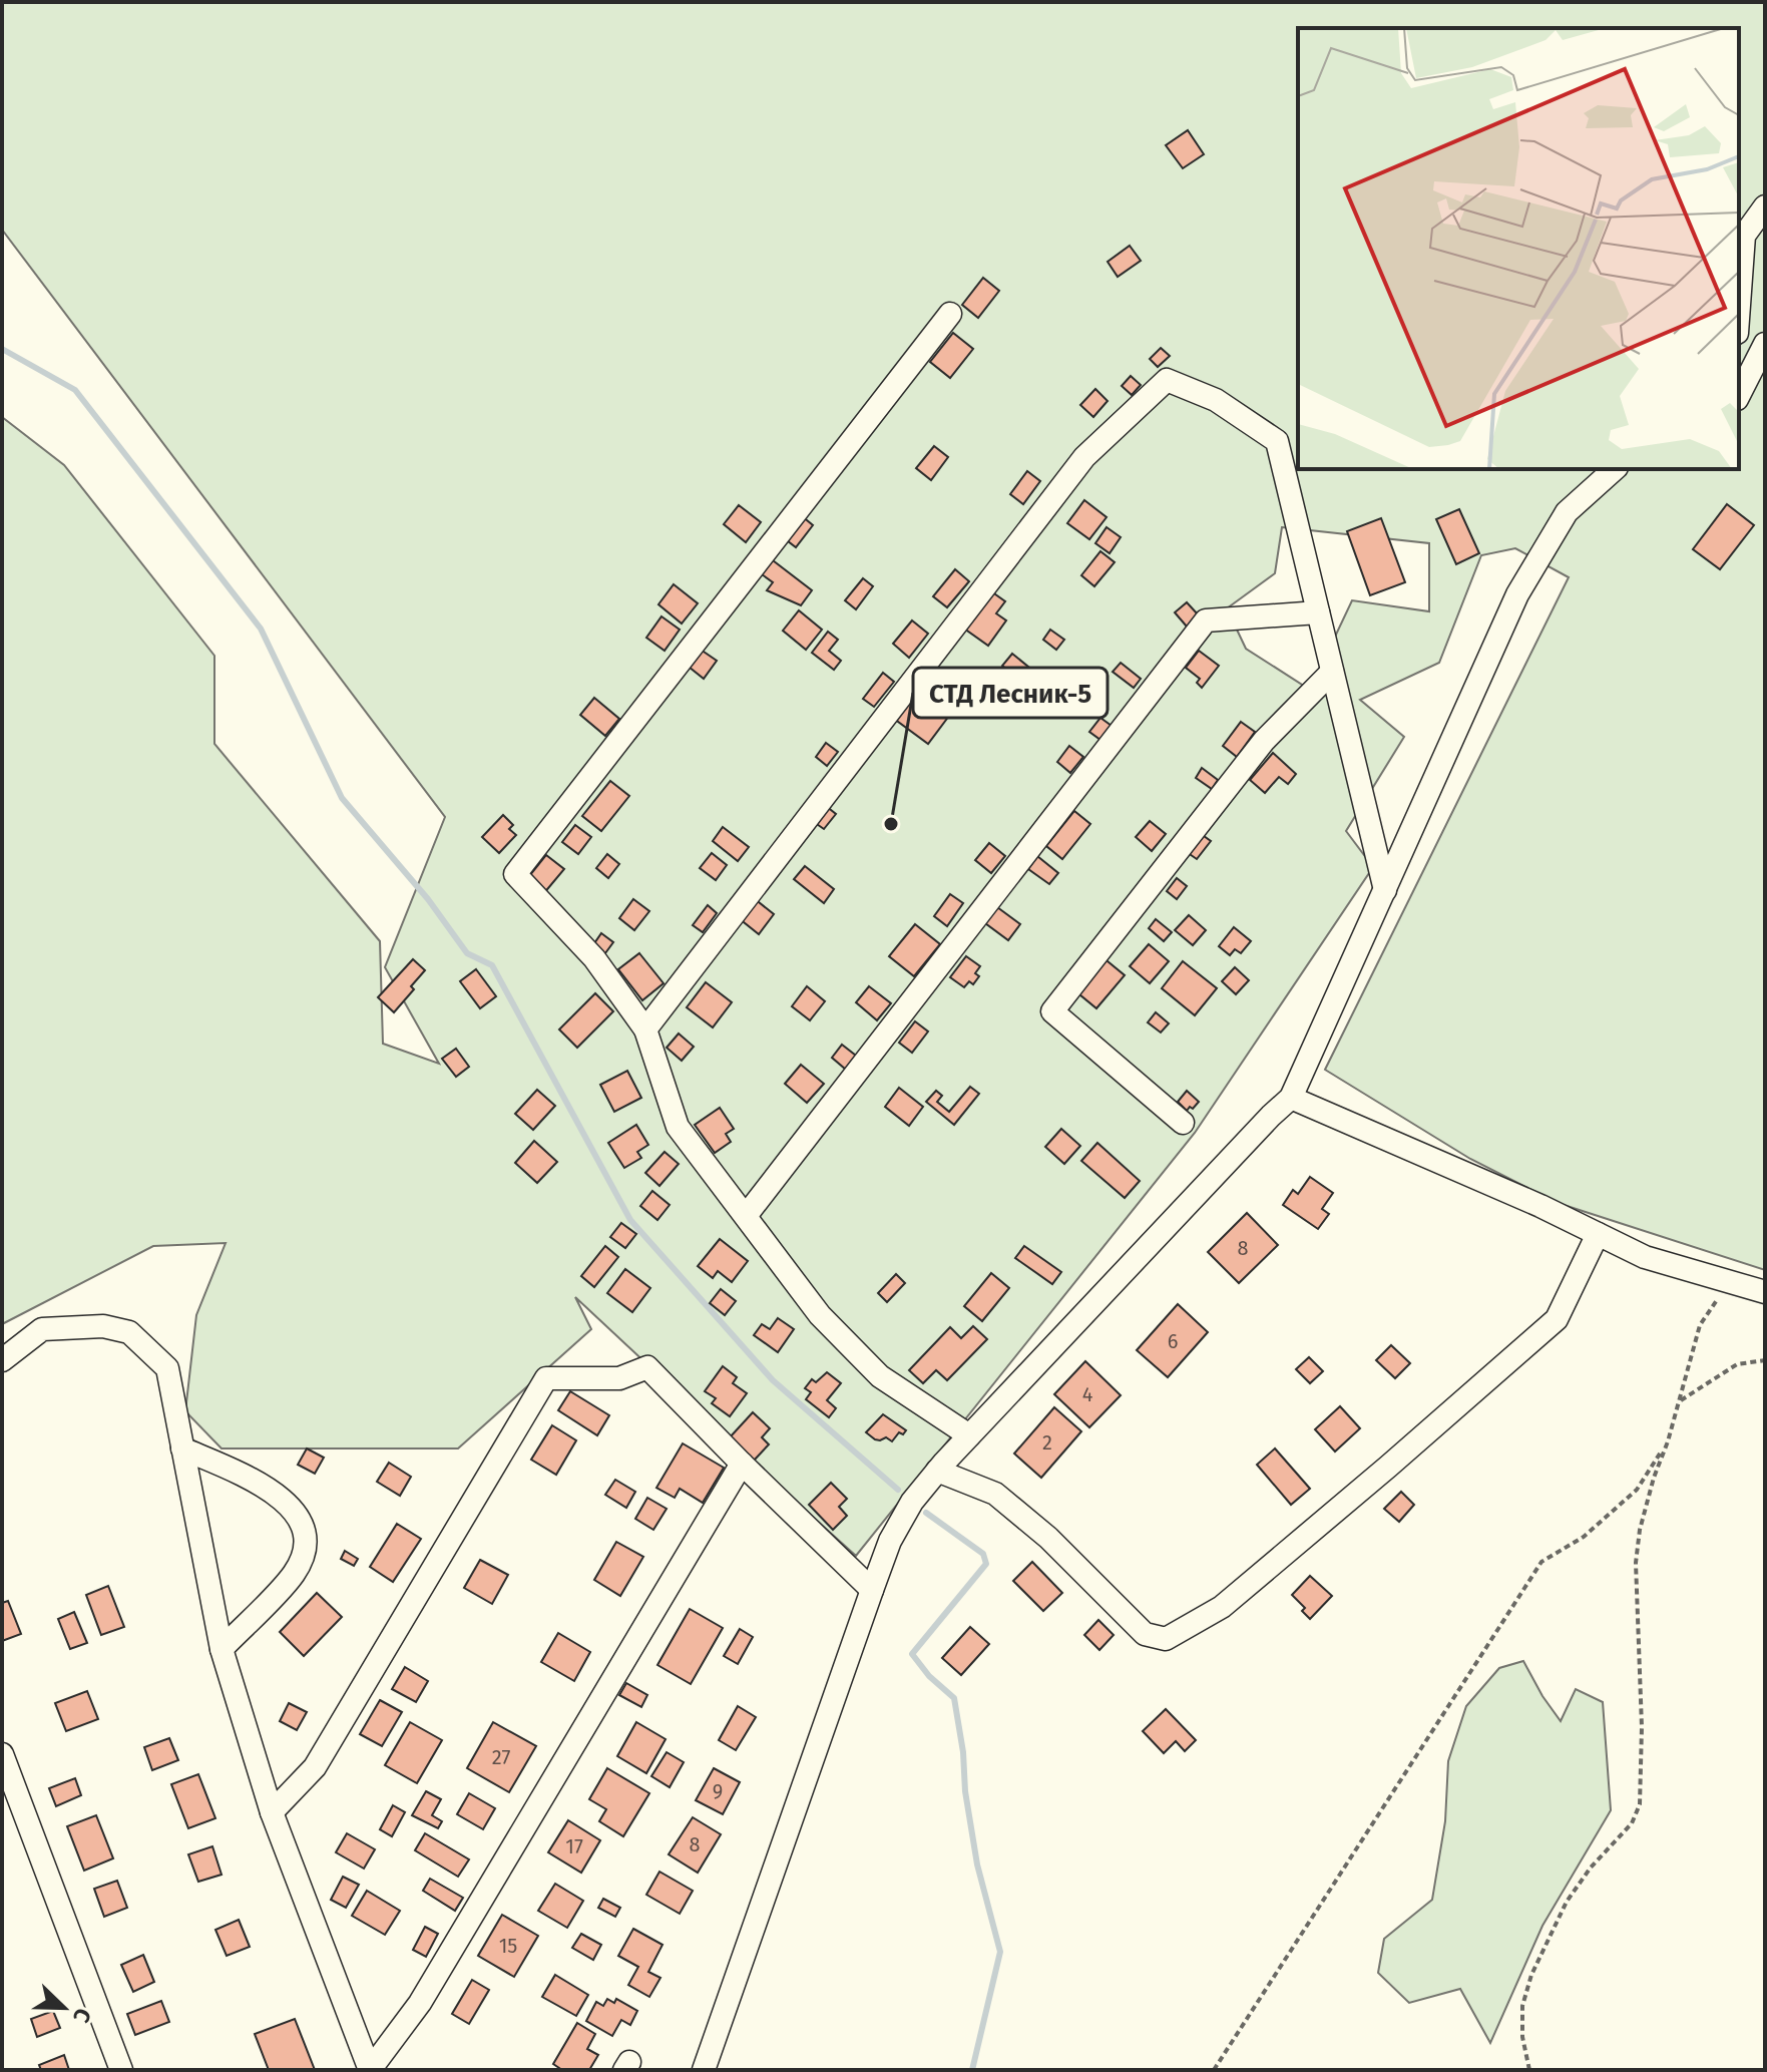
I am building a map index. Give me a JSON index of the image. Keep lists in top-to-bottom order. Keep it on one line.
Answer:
{"places":["СТД Лесник-5"],"house_numbers":["8","6","4","2","27","9","8","17","15"],"north":"bottom right"}
